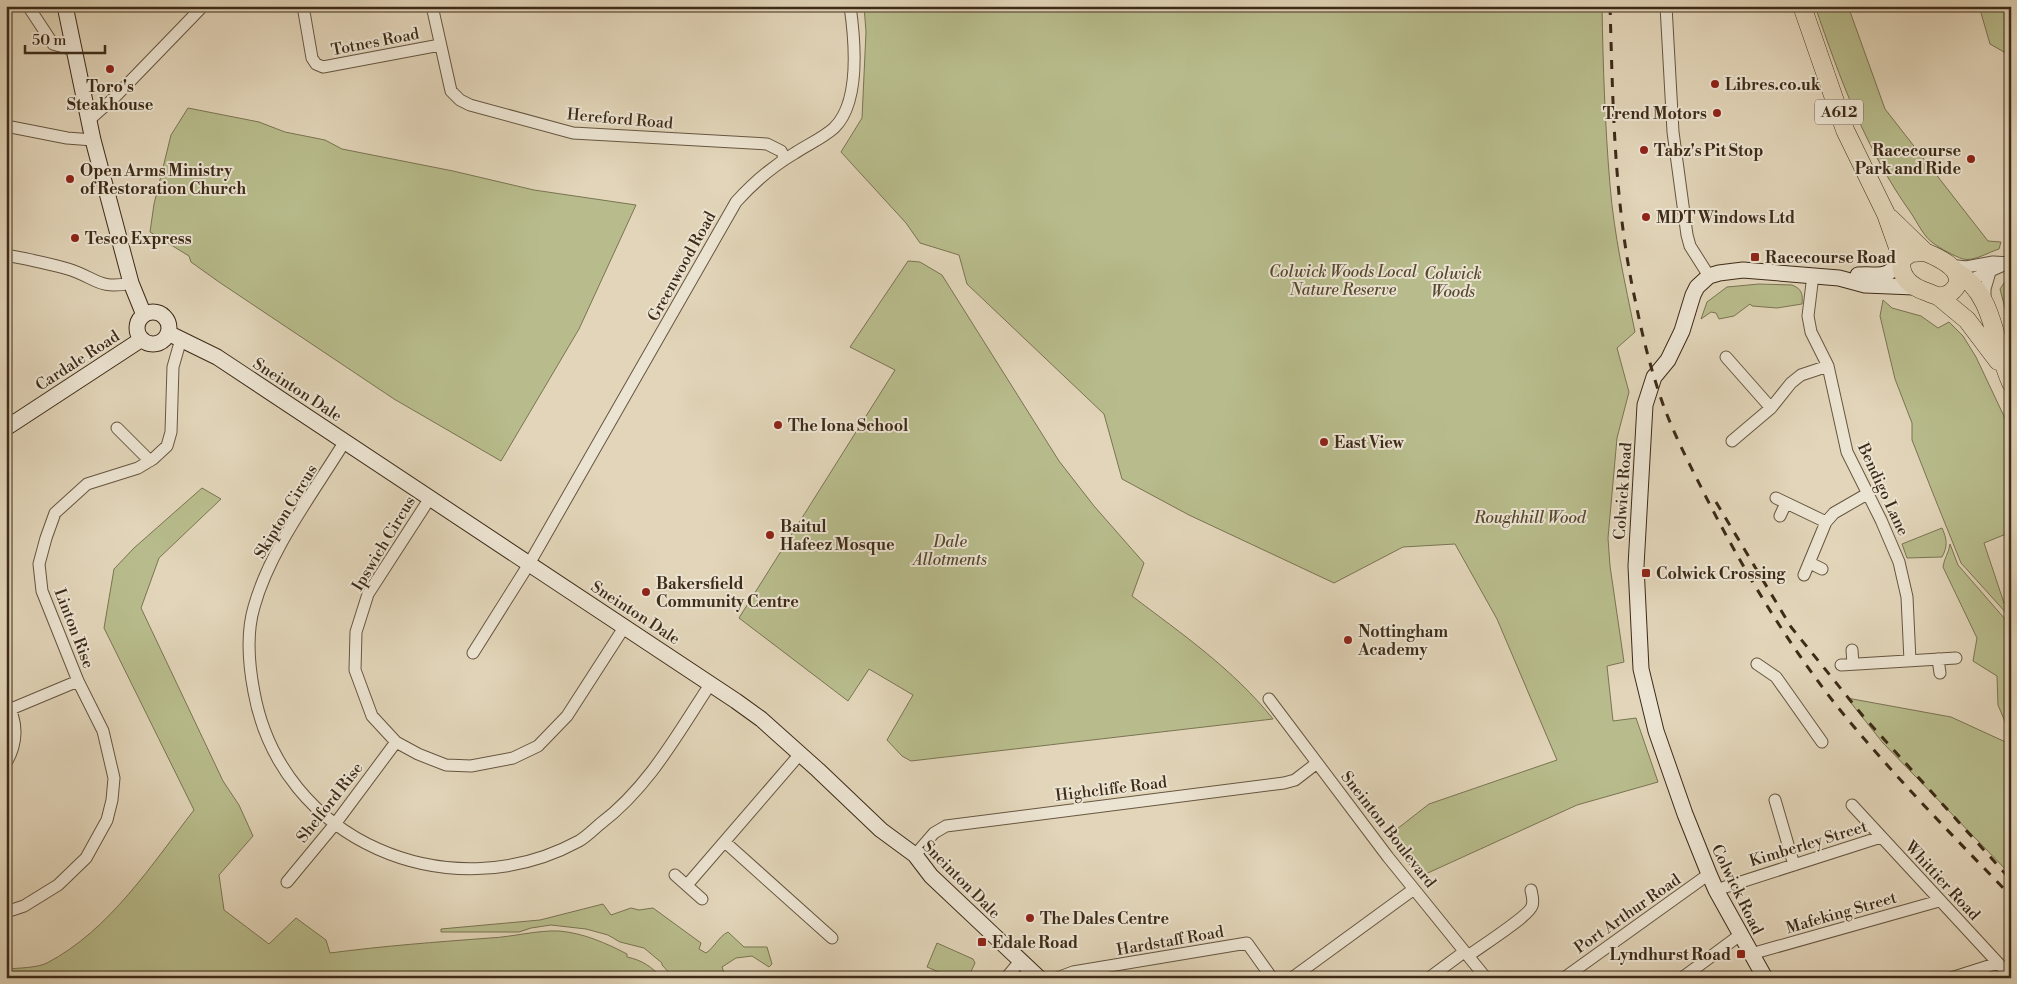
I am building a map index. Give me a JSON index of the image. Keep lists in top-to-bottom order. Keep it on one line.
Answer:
{"streets":{"main road":["A612"],"street":["Totnes Road","Hereford Road","Greenwood Road","Cardale Road","Sneinton Dale","Bendigo Lane","Colwick Road","Skipton Circus","Ipswich Circus","Linton Rise","Highcliffe Road","Shelford Rise","Sneinton Boulevard","Kimberley Street","Whittier Road","Mafeking Street","Port Arthur Road","Hardstaff Road"]},"crossings":[["Totnes Road","Hereford Road"],["Hereford Road","Greenwood Road"],["Greenwood Road","Sneinton Dale"],["Cardale Road","Sneinton Dale"],["Cardale Road","Linton Rise"],["Sneinton Dale","Skipton Circus"],["Sneinton Dale","Ipswich Circus"],["Sneinton Dale","Linton Rise"],["Sneinton Dale","Highcliffe Road"],["Colwick Road","Kimberley Street"],["Colwick Road","Mafeking Street"],["Colwick Road","Port Arthur Road"],["Skipton Circus","Shelford Rise"],["Ipswich Circus","Shelford Rise"],["Highcliffe Road","Sneinton Boulevard"],["Kimberley Street","Whittier Road"],["Whittier Road","Mafeking Street"]],"parks":["Colwick Woods Local Nature Reserve","Colwick Woods","Roughhill Wood","Dale Allotments"],"places":{"other":["Toro's Steakhouse","Libres.co.uk","Trend Motors","Tabz's Pit Stop","Racecourse Park and Ride","Open Arms Ministry of Restoration Church","MDT Windows Ltd","Tesco Express","The Iona School","East View","Baitul Hafeez Mosque","Bakersfield Community Centre","Nottingham Academy","The Dales Centre"],"transit":["Racecourse Road","Colwick Crossing","Edale Road","Lyndhurst Road"]},"scale_bar":"50 m"}
